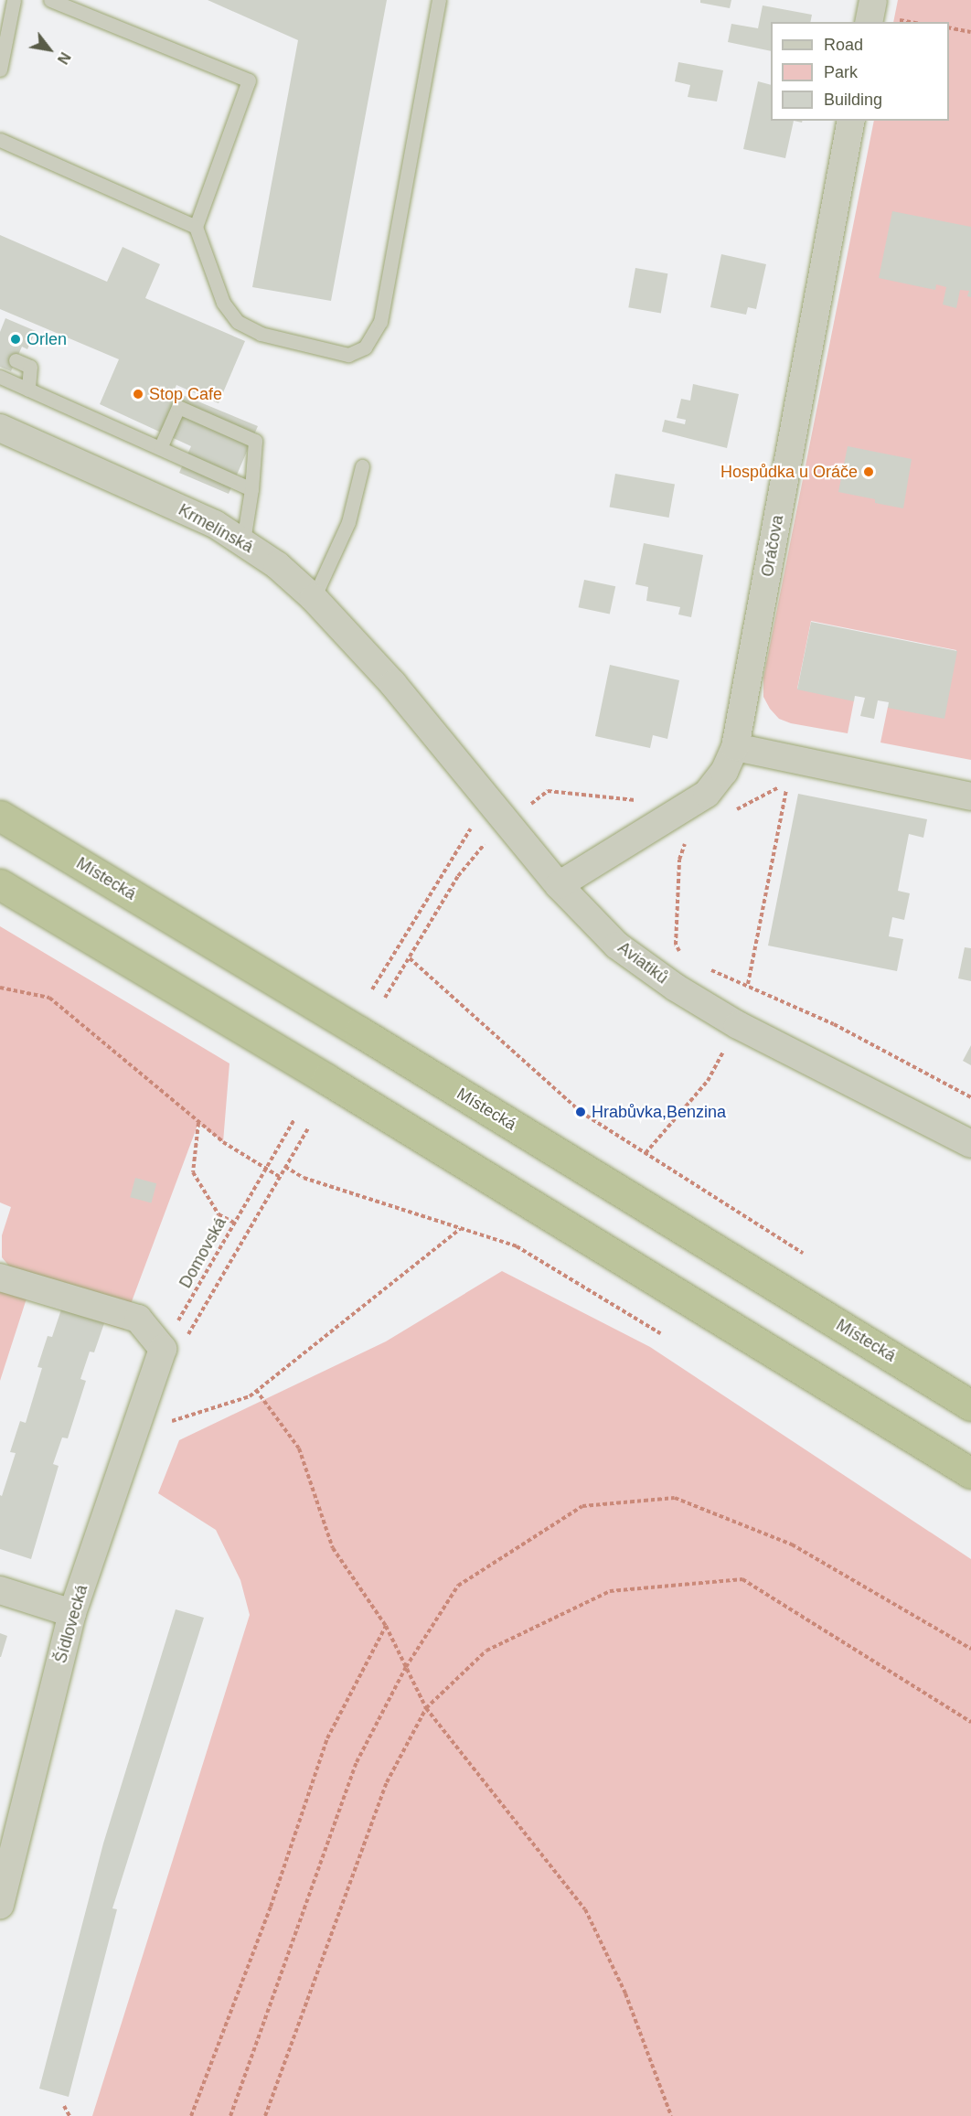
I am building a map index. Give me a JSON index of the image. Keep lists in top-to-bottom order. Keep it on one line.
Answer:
{"streets":{"highway":["Místecká"],"street":["Krmelínská","Oráčova","Aviatiků","Šídlovecká"],"path":["Domovská"]},"crossings":[["Krmelínská","Aviatiků"],["Oráčova","Aviatiků"],["Domovská","Šídlovecká"]],"places":["Orlen","Stop Cafe","Hospůdka u Oráče","Hrabůvka,Benzina"],"legend":["Road","Park","Building"],"north":"bottom right"}
